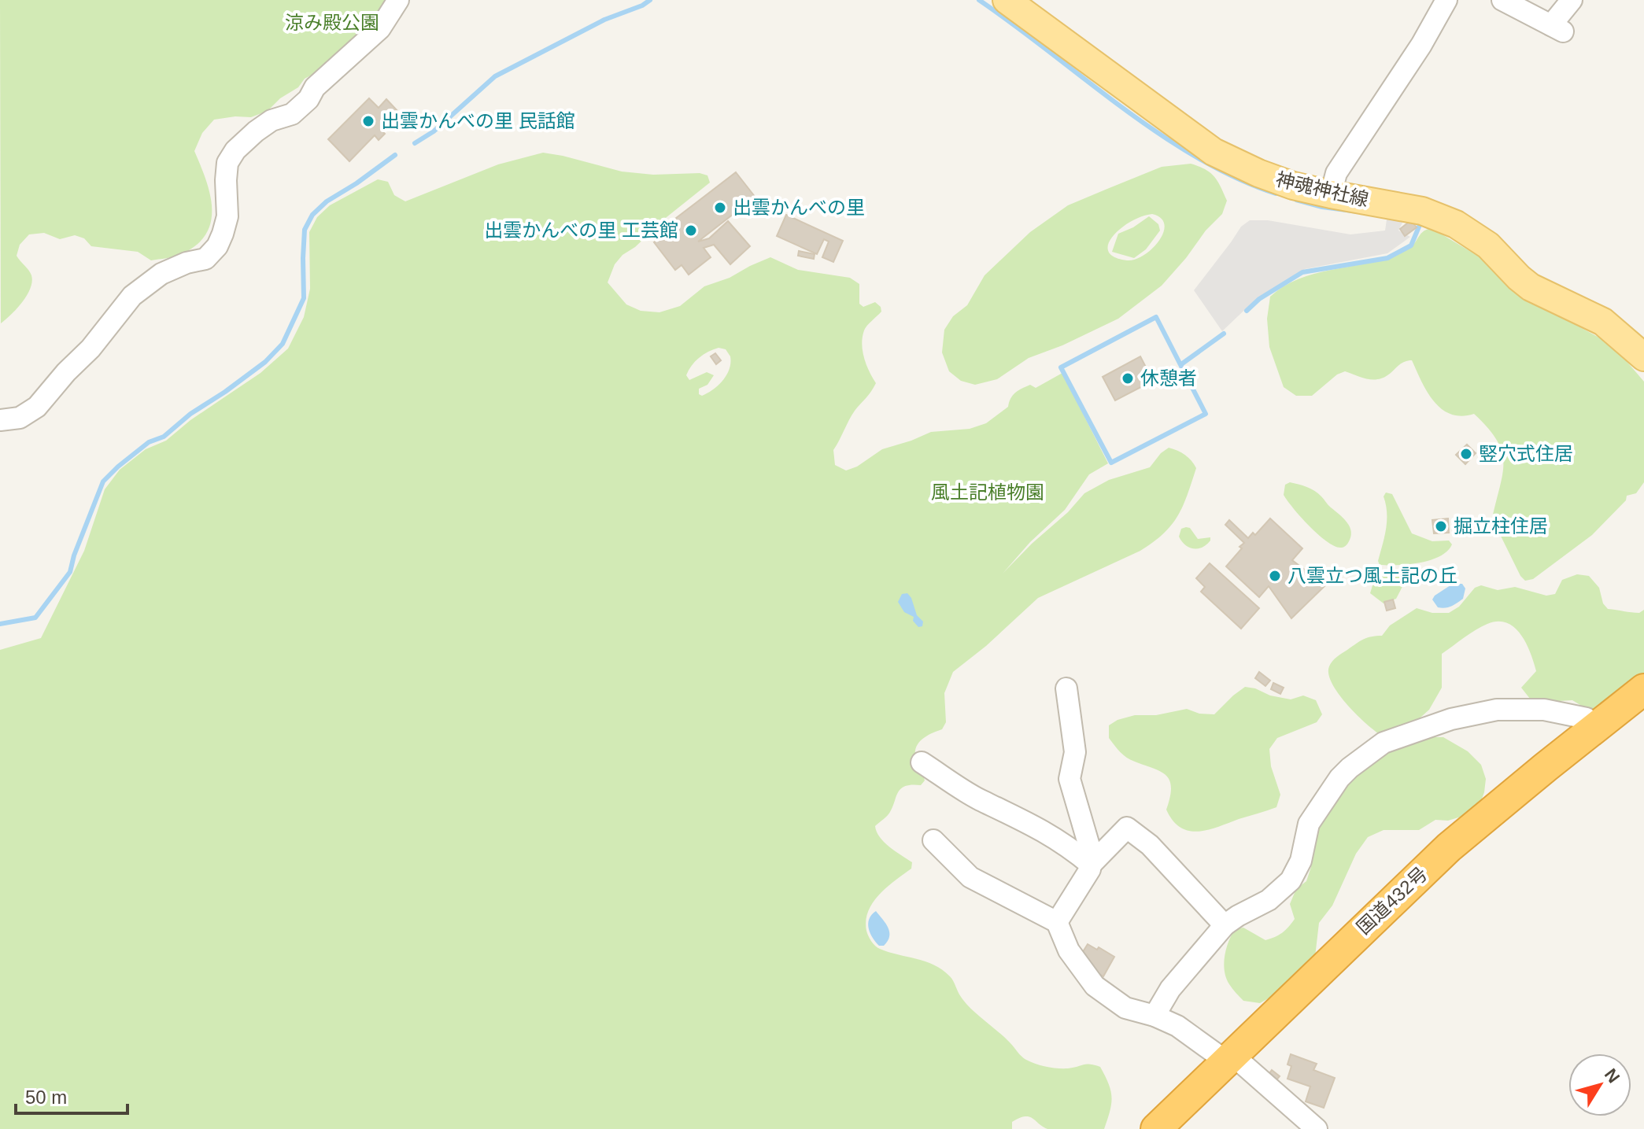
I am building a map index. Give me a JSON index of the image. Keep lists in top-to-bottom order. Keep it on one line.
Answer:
{"streets":{"highway":["国道432号"],"main road":["神魂神社線"]},"parks":["涼み殿公園","風土記植物園"],"places":["出雲かんべの里 民話館","出雲かんべの里","出雲かんべの里 工芸館","休憩者","竪穴式住居","掘立柱住居","八雲立つ風土記の丘"],"scale_bar":"50 m","north":"top right"}
